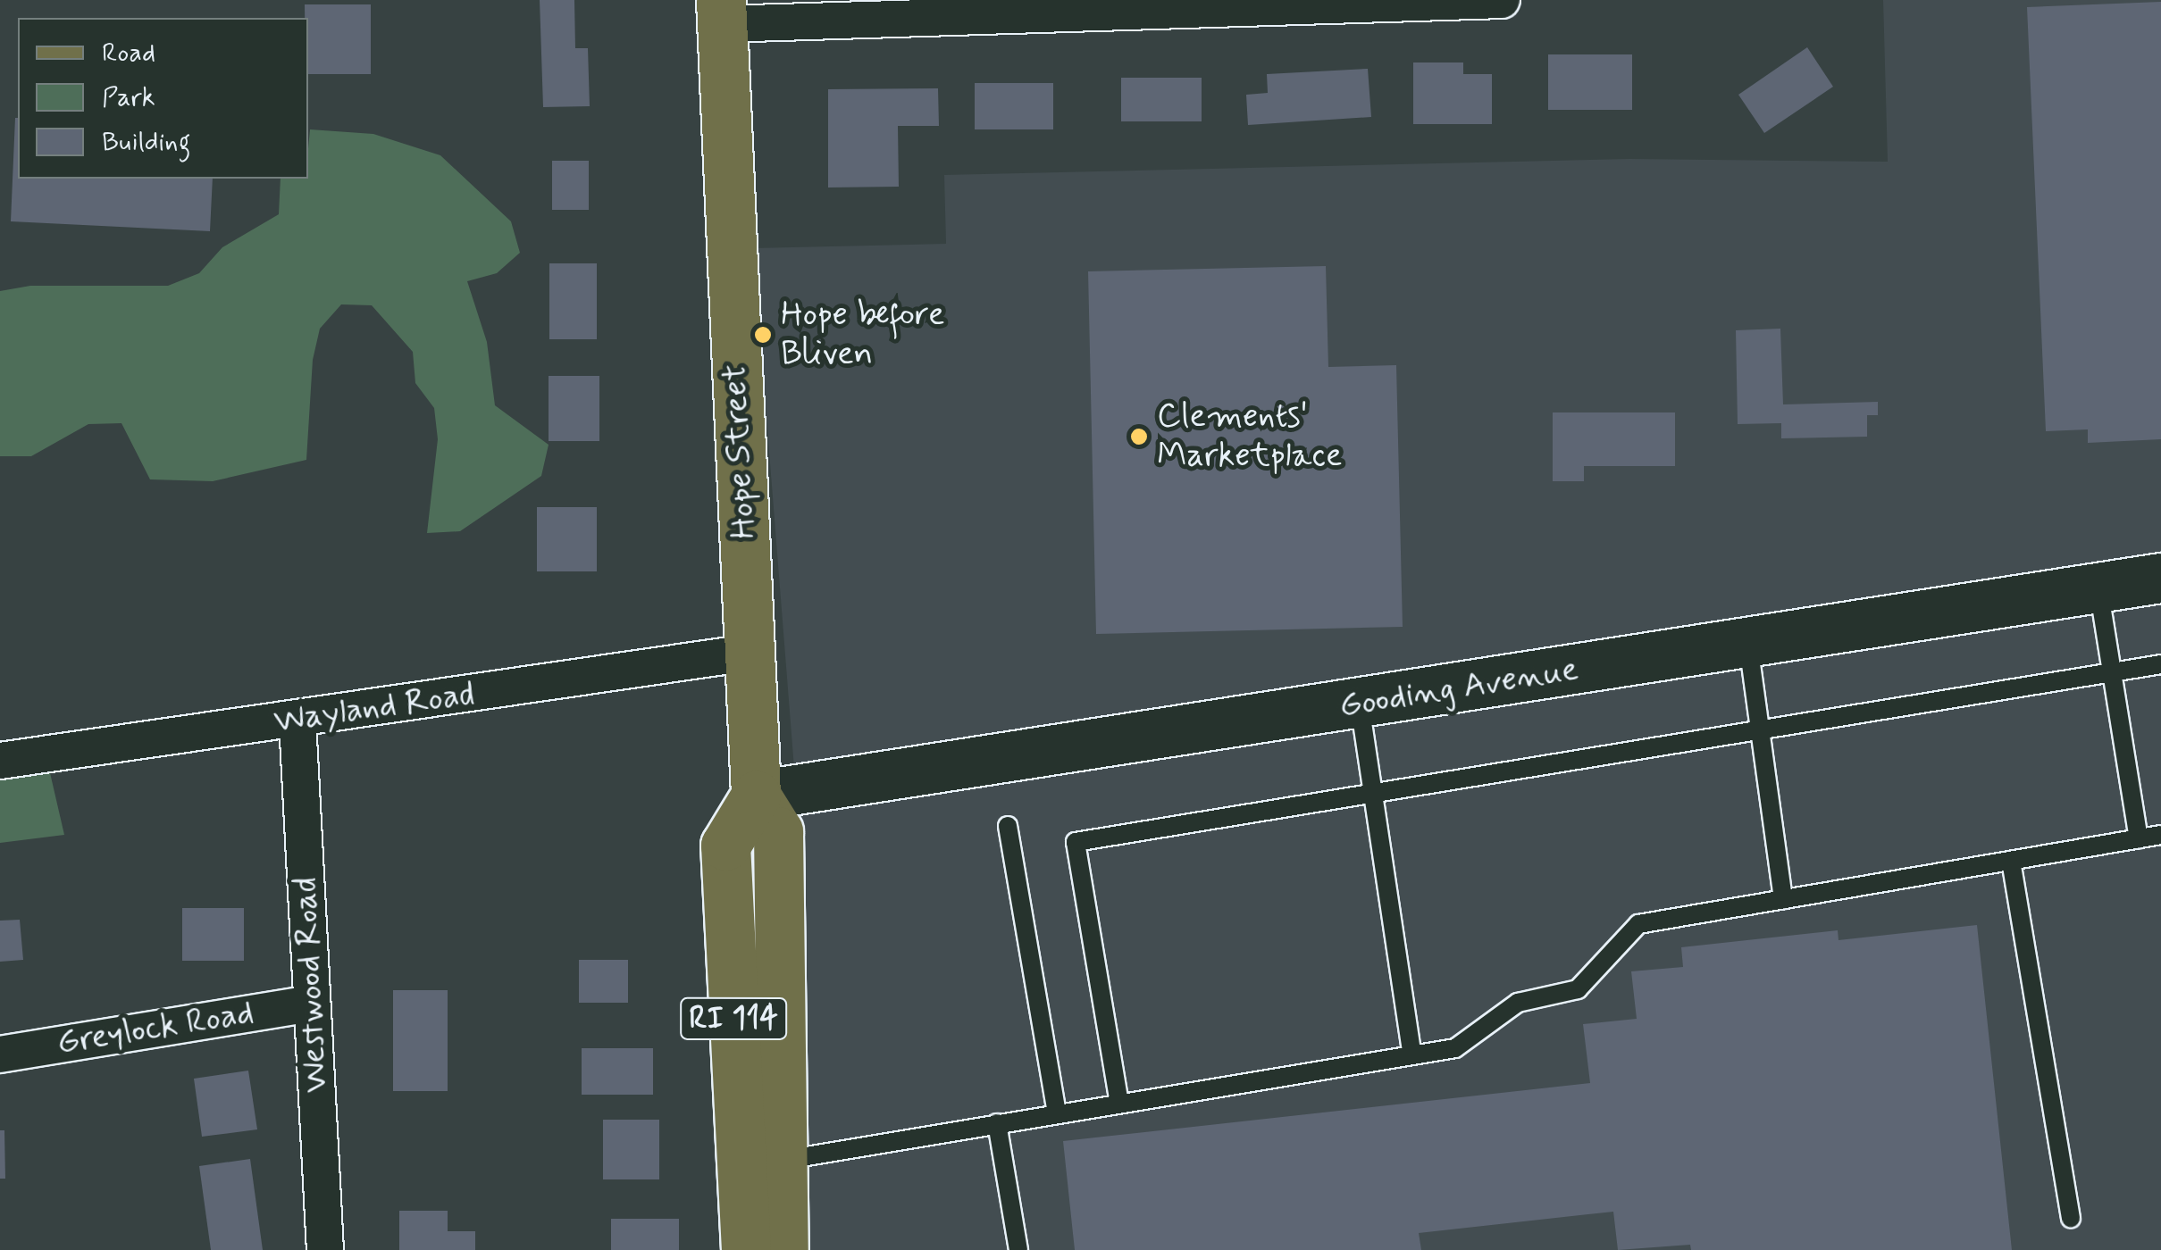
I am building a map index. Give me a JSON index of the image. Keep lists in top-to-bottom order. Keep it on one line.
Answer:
{"streets":{"main road":["Hope Street","Gooding Avenue","RI 114"],"street":["Wayland Road","Westwood Road","Greylock Road"]},"crossings":[["Hope Street","Gooding Avenue"],["Hope Street","Wayland Road"],["Hope Street","RI 114"],["Gooding Avenue","RI 114"],["Wayland Road","Westwood Road"],["Westwood Road","Greylock Road"]],"places":["Hope before Bliven","Clements' Marketplace"],"legend":["Road","Park","Building"]}
